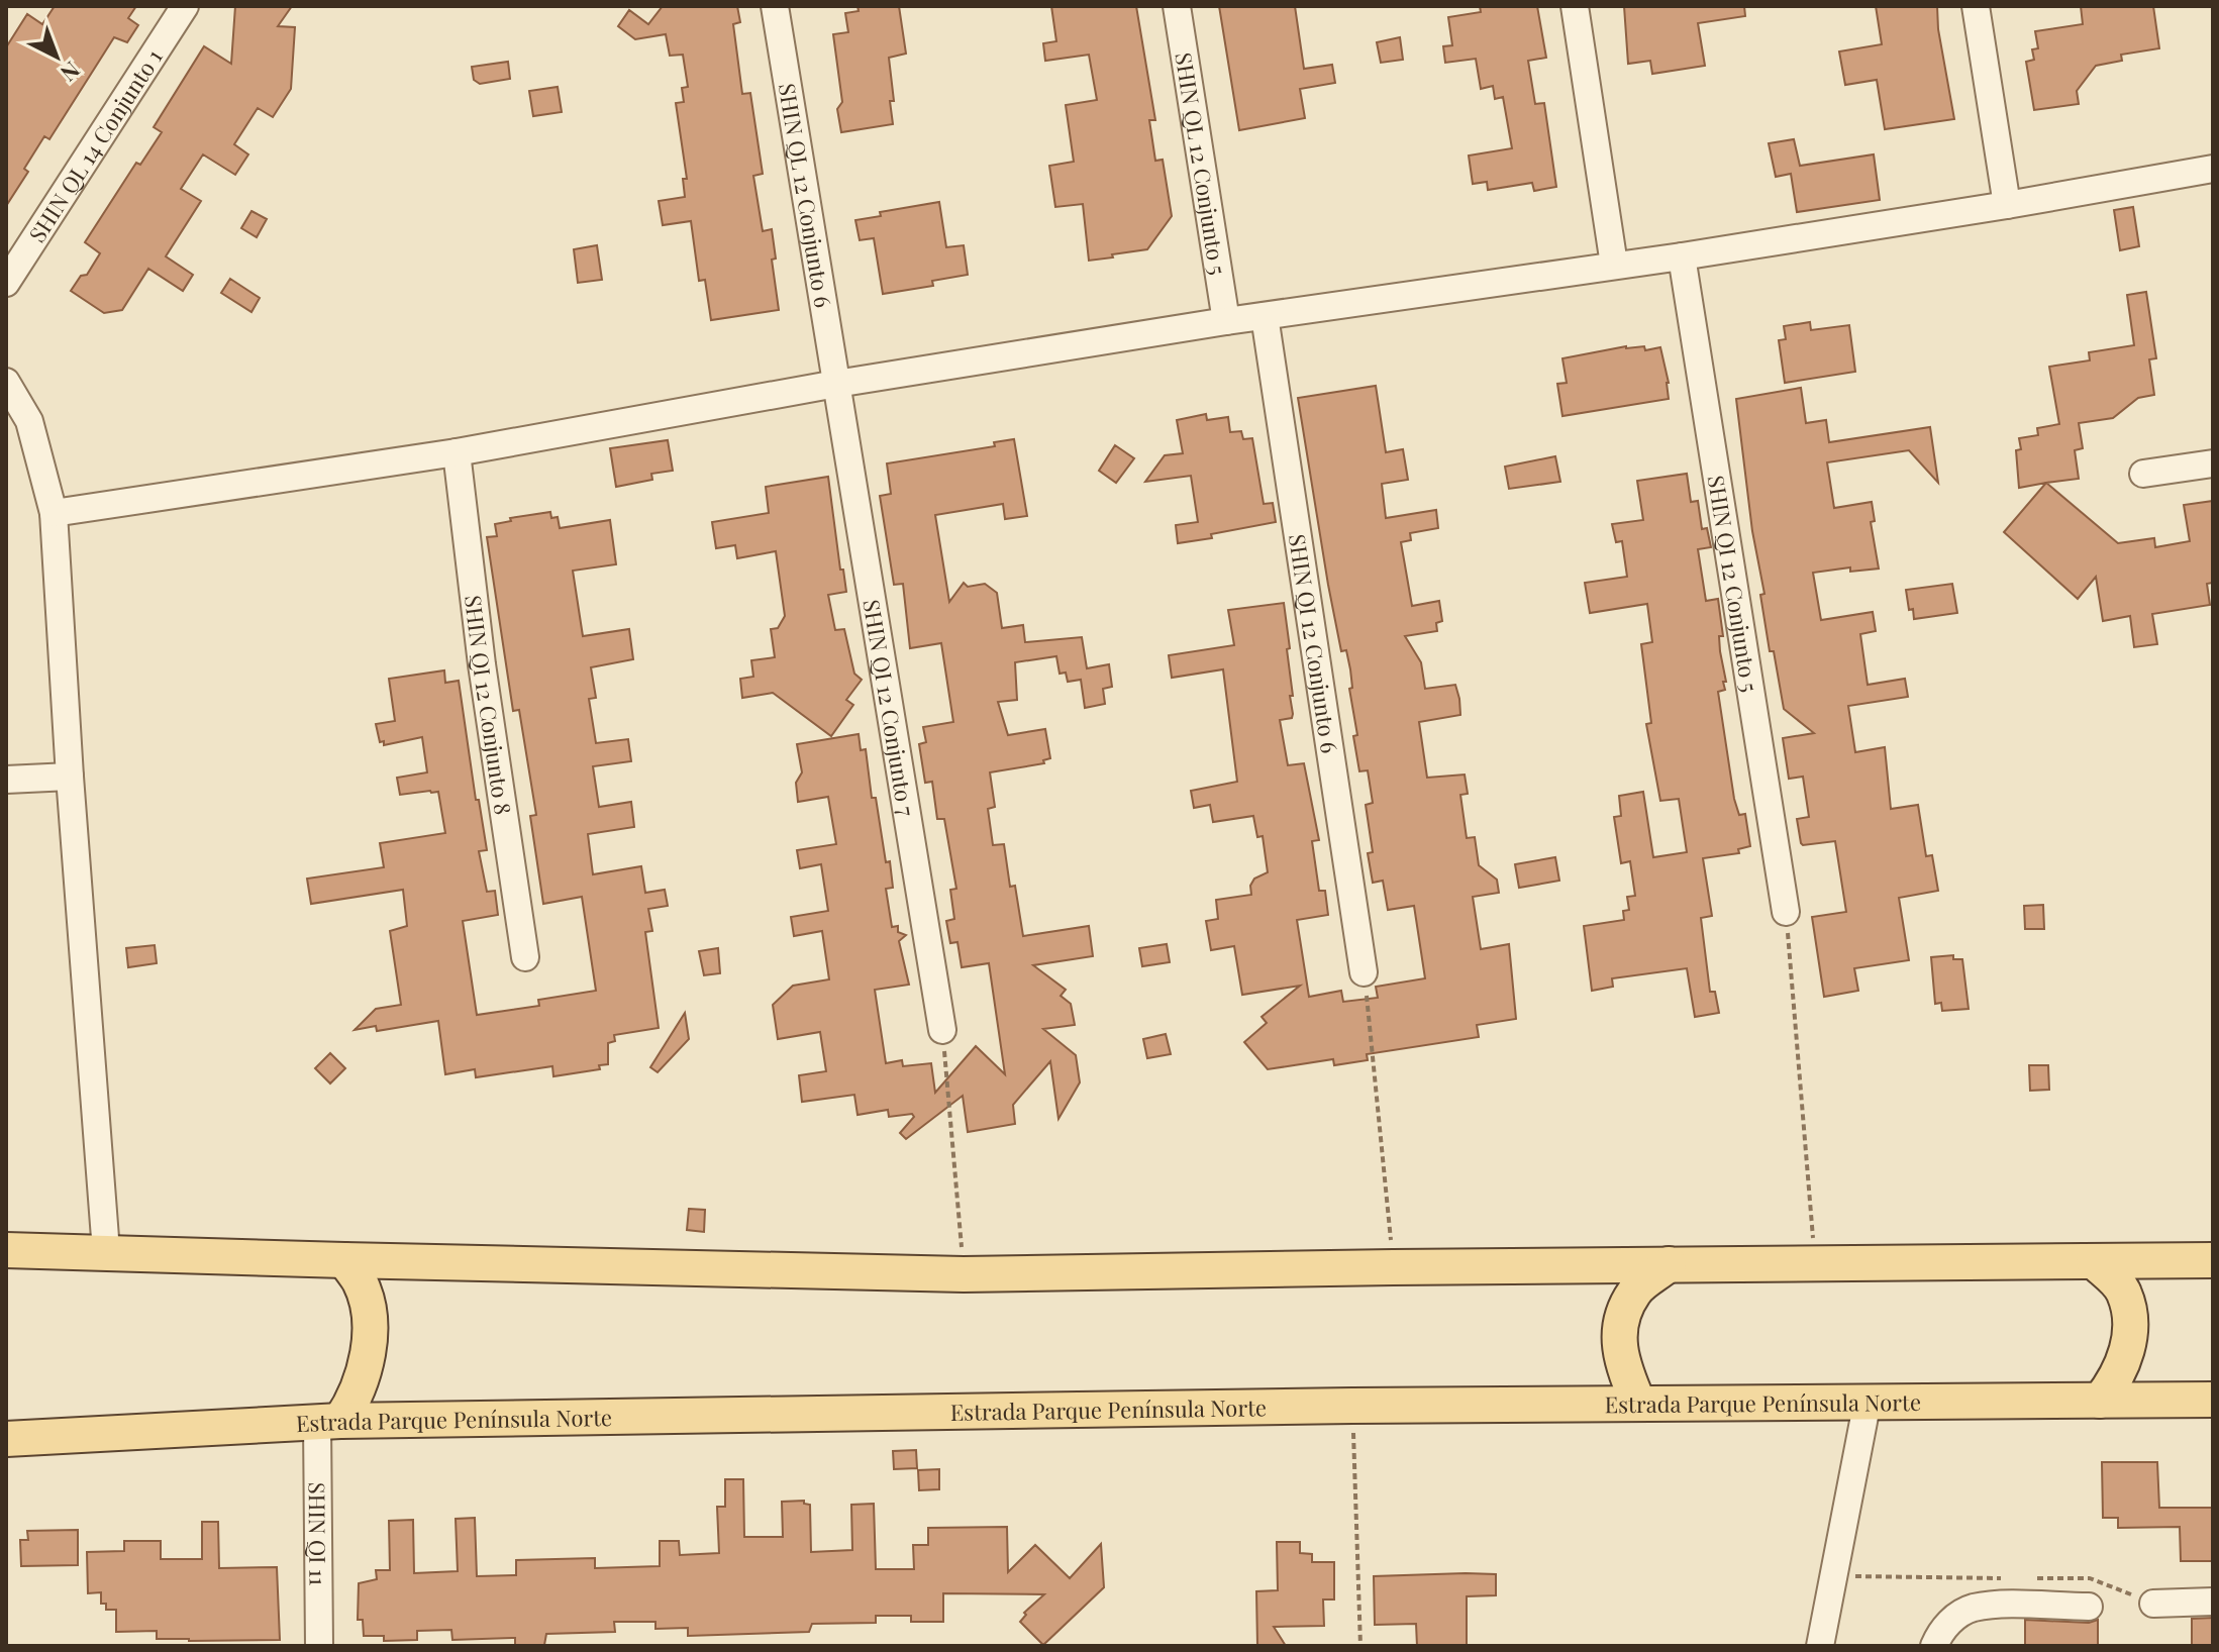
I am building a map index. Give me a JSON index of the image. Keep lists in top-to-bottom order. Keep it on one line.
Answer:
{"streets":{"main road":["Estrada Parque Península Norte"],"street":["SHIN QL 14 Conjunto 1","SHIN QL 12 Conjunto 5","SHIN QL 12 Conjunto 6","SHIN QI 12 Conjunto 5","SHIN QI 12 Conjunto 6","SHIN QI 12 Conjunto 8","SHIN QI 12 Conjunto 7","SHIN QI 11"]},"crossings":[["SHIN QL 12 Conjunto 6","SHIN QI 12 Conjunto 7"],["Estrada Parque Península Norte","SHIN QI 11"]],"north":"bottom right"}
